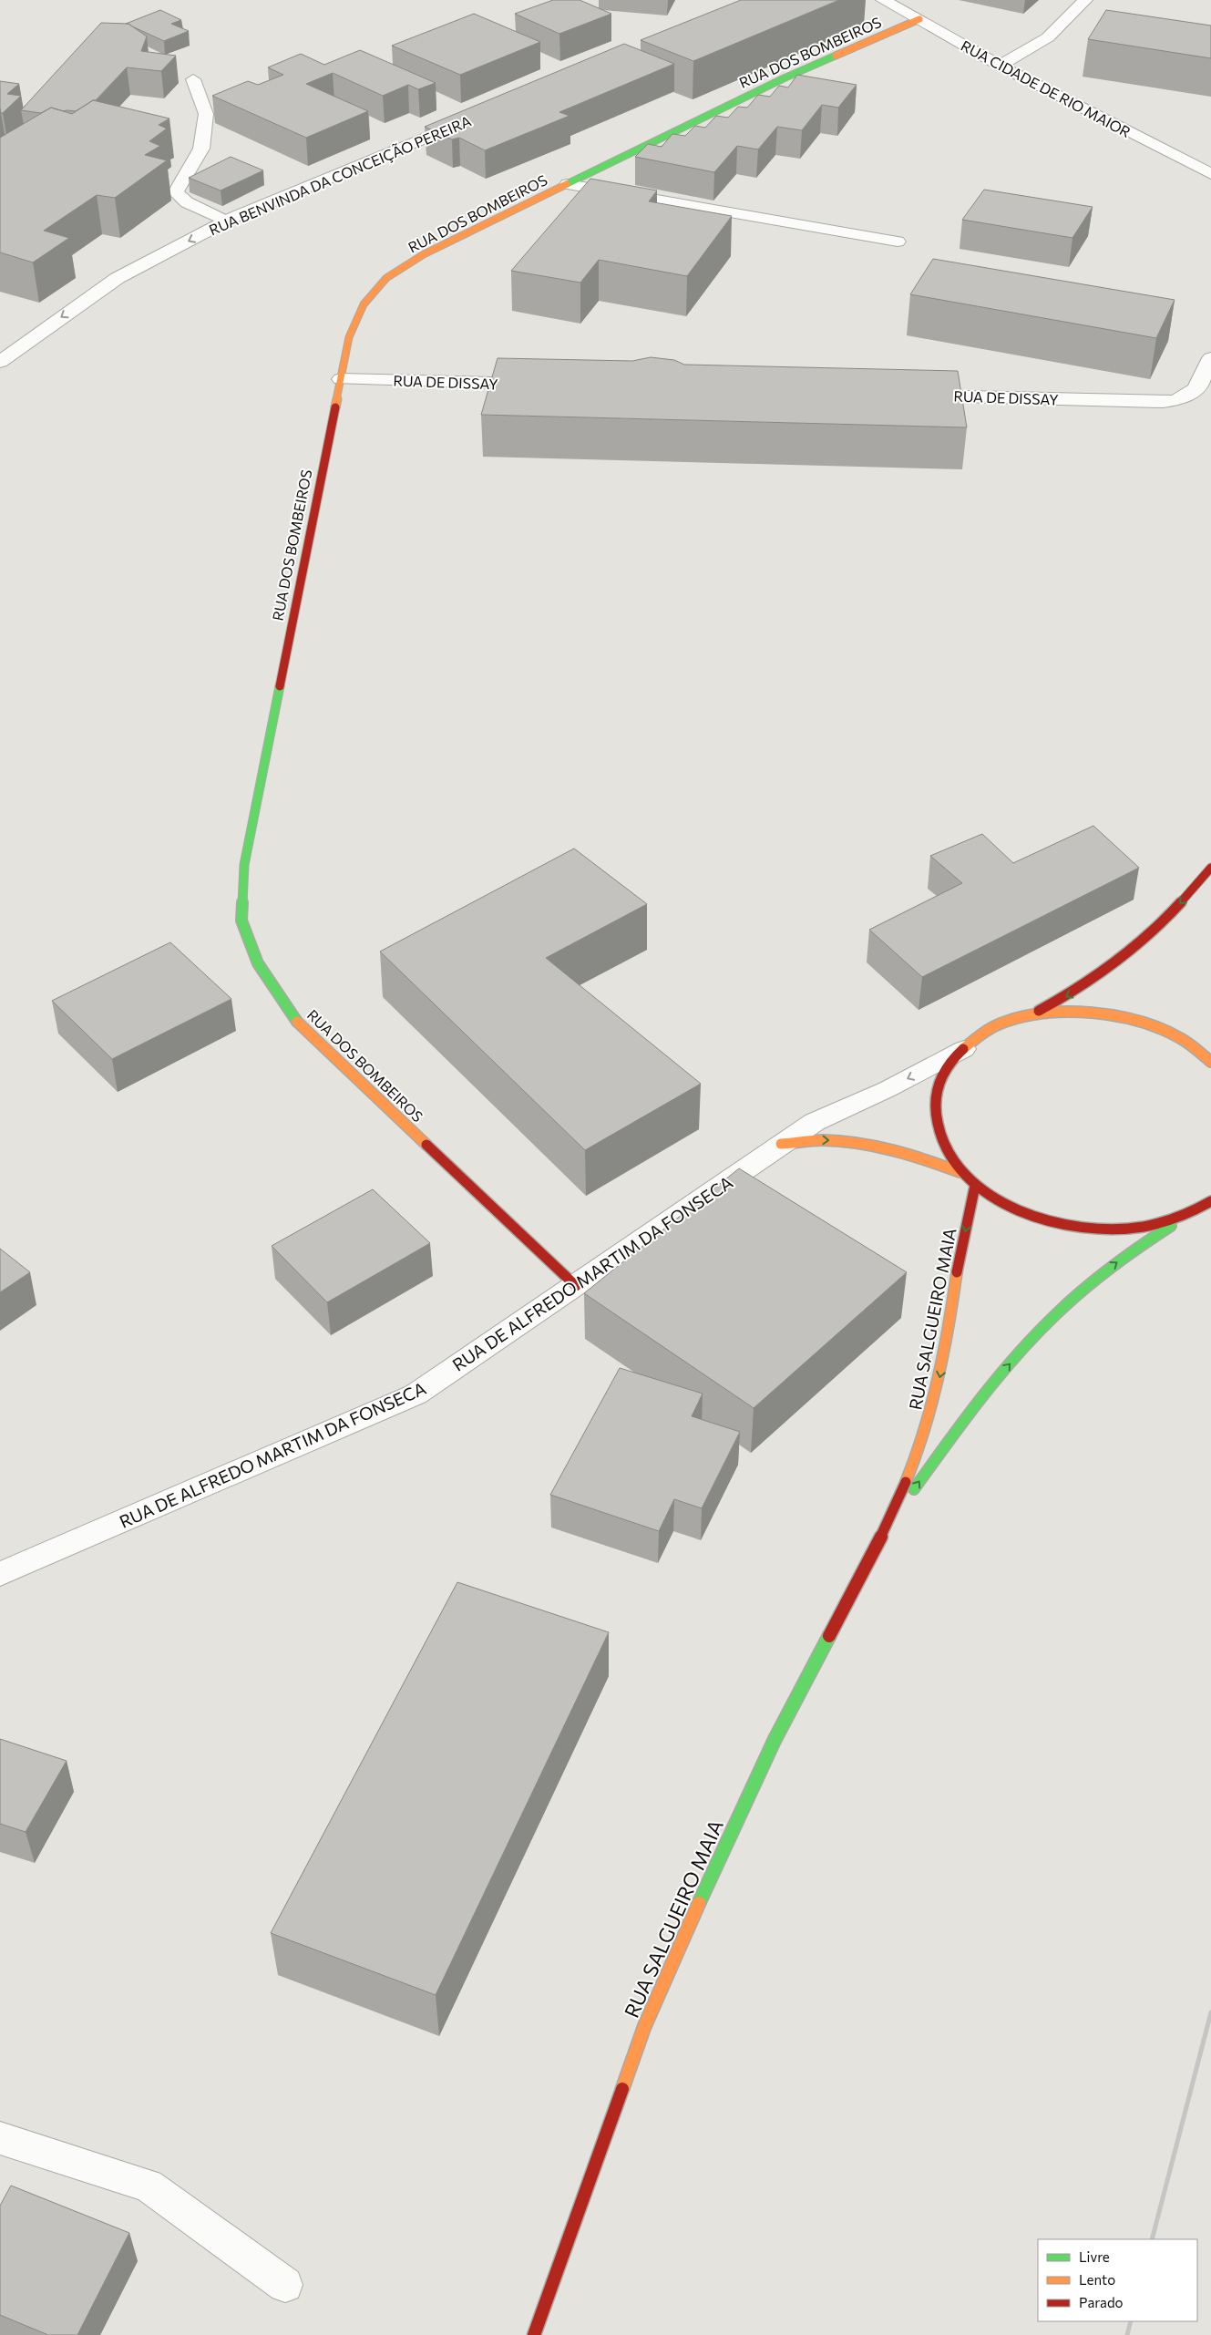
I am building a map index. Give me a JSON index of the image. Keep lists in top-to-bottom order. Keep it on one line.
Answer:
{"streets":{"street":["RUA DOS BOMBEIROS","RUA CIDADE DE RIO MAIOR","RUA BENVINDA DA CONCEIÇÃO PEREIRA","RUA DE DISSAY","RUA DE ALFREDO MARTIM DA FONSECA","RUA SALGUEIRO MAIA"]},"crossings":[["RUA DOS BOMBEIROS","RUA CIDADE DE RIO MAIOR"],["RUA DOS BOMBEIROS","RUA DE DISSAY"],["RUA DOS BOMBEIROS","RUA DE ALFREDO MARTIM DA FONSECA"]],"one_way":["RUA BENVINDA DA CONCEIÇÃO PEREIRA"],"legend":["Livre","Lento","Parado"]}
